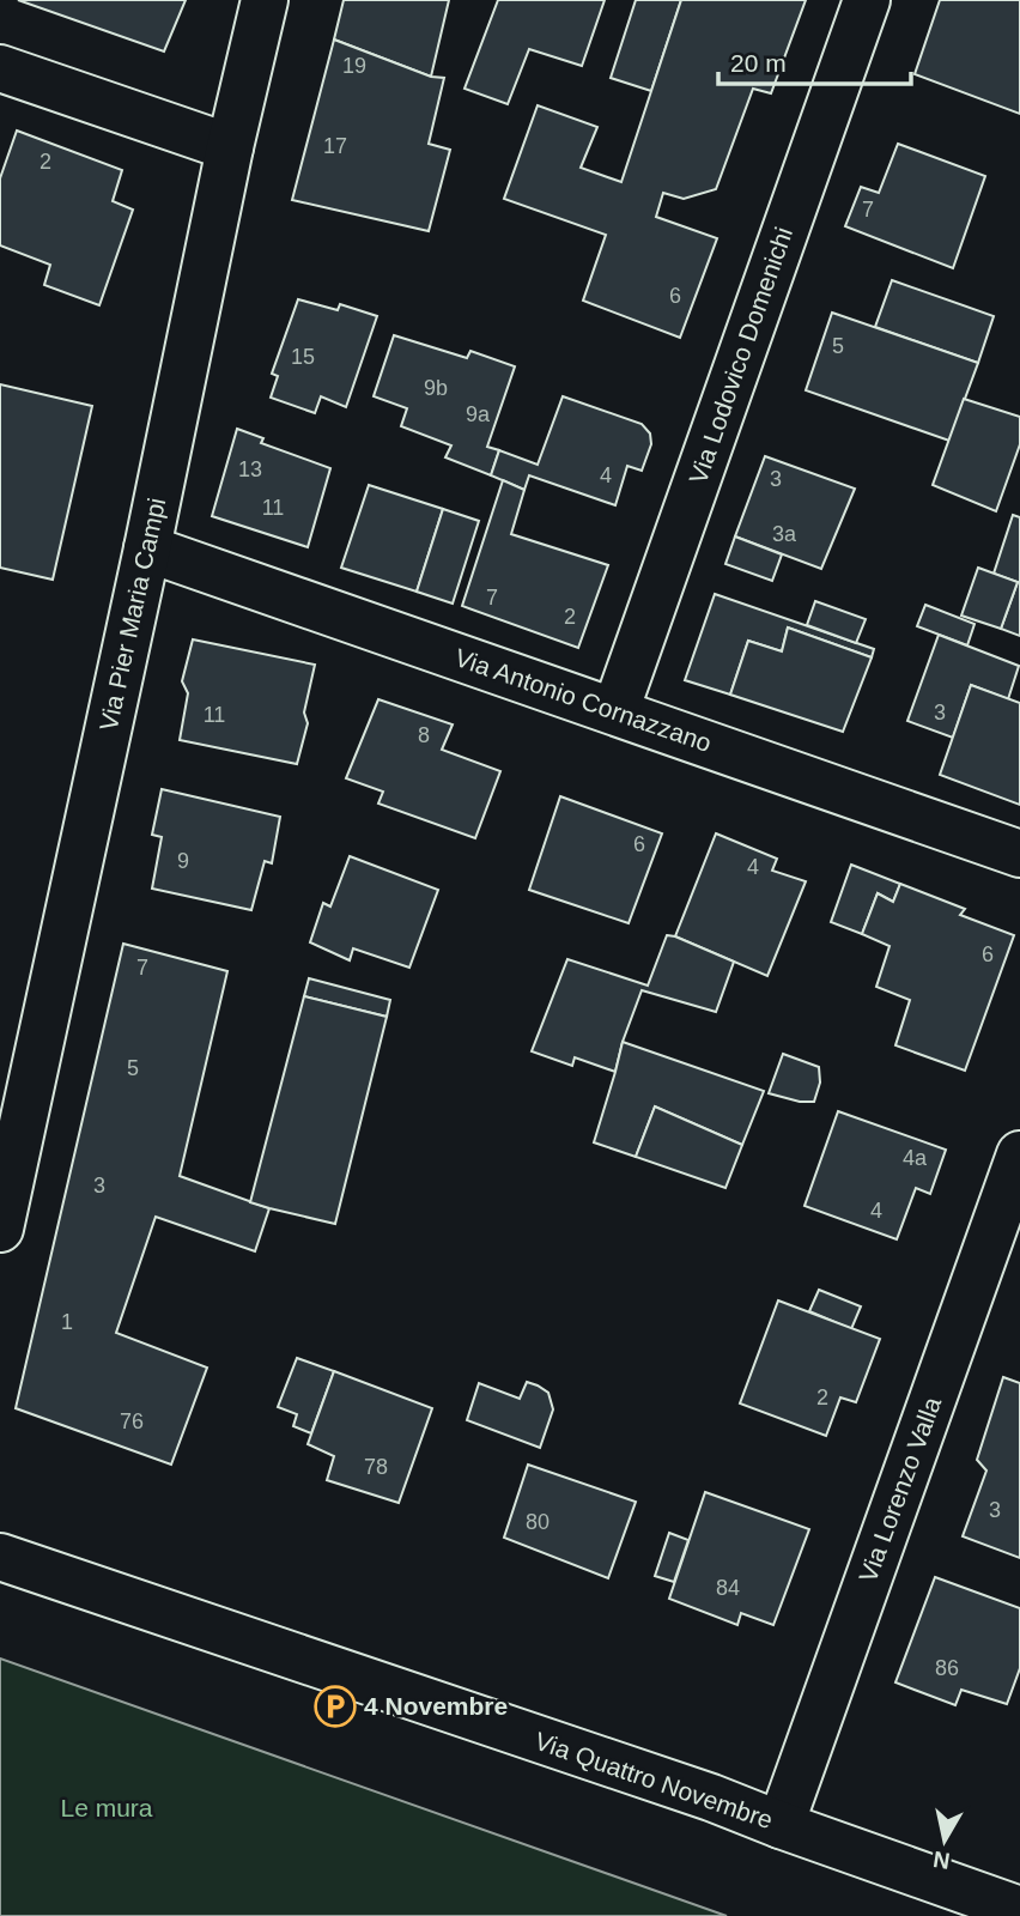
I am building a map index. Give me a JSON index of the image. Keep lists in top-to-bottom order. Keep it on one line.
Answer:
{"streets":{"street":["Via Lodovico Domenichi","Via Pier Maria Campi","Via Antonio Cornazzano","Via Lorenzo Valla","Via Quattro Novembre"]},"crossings":[["Via Lodovico Domenichi","Via Antonio Cornazzano"],["Via Pier Maria Campi","Via Antonio Cornazzano"],["Via Lorenzo Valla","Via Quattro Novembre"]],"parks":["Le mura"],"places":{"parking":["4 Novembre"]},"house_numbers":["19","17","2","7","6","5","15","9b","9a","13","4","3","11","3a","7","2","3","11","8","6","9","4","6","7","5","4a","3","4","1","2","76","78","3","80","84","86"],"scale_bar":"20 m","north":"bottom"}
